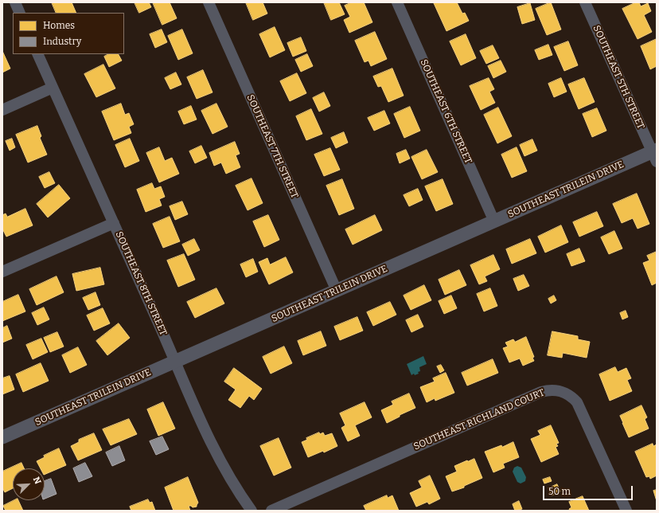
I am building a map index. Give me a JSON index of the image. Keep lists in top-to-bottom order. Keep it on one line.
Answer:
{"streets":{"street":["SOUTHEAST 5TH STREET","SOUTHEAST 6TH STREET","SOUTHEAST 7TH STREET","SOUTHEAST TRILEIN DRIVE","SOUTHEAST 8TH STREET","SOUTHEAST RICHLAND COURT"]},"crossings":[["SOUTHEAST 5TH STREET","SOUTHEAST TRILEIN DRIVE"],["SOUTHEAST 6TH STREET","SOUTHEAST TRILEIN DRIVE"],["SOUTHEAST 7TH STREET","SOUTHEAST TRILEIN DRIVE"],["SOUTHEAST TRILEIN DRIVE","SOUTHEAST 8TH STREET"]],"legend":["Homes","Industry"],"scale_bar":"50 m","north":"top right"}
